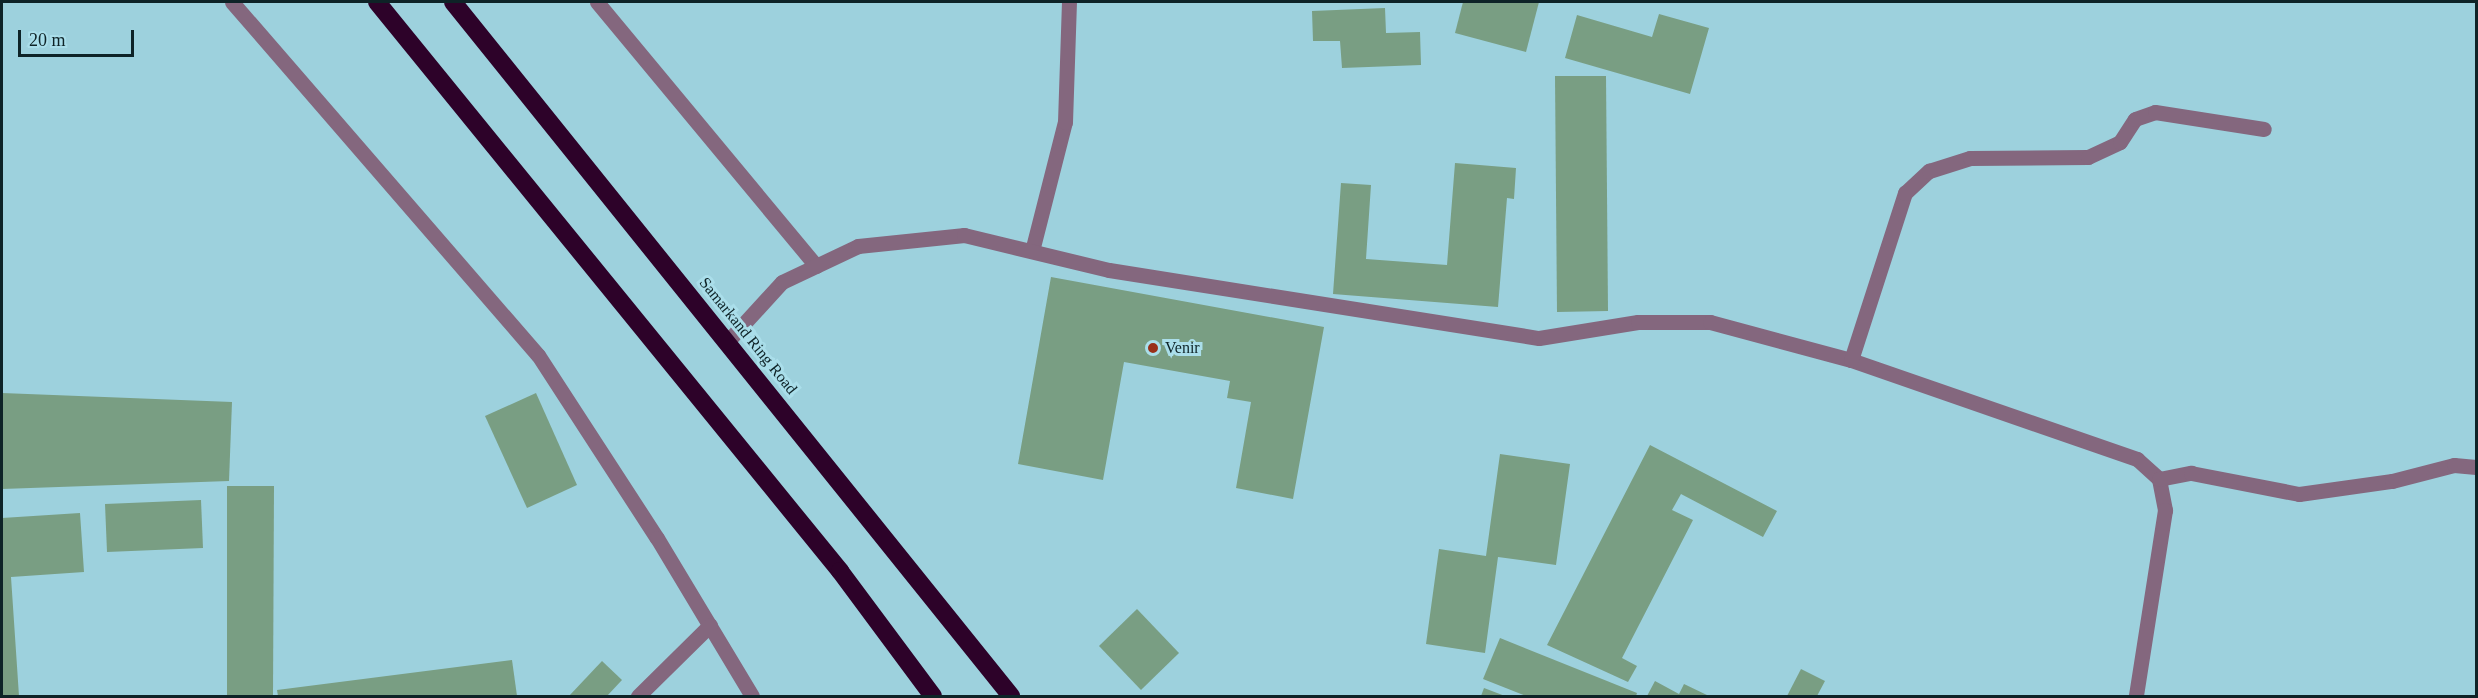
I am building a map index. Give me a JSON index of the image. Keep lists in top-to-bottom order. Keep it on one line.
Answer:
{"streets":{"highway":["Samarkand Ring Road"]},"places":["Venir"],"scale_bar":"20 m"}
